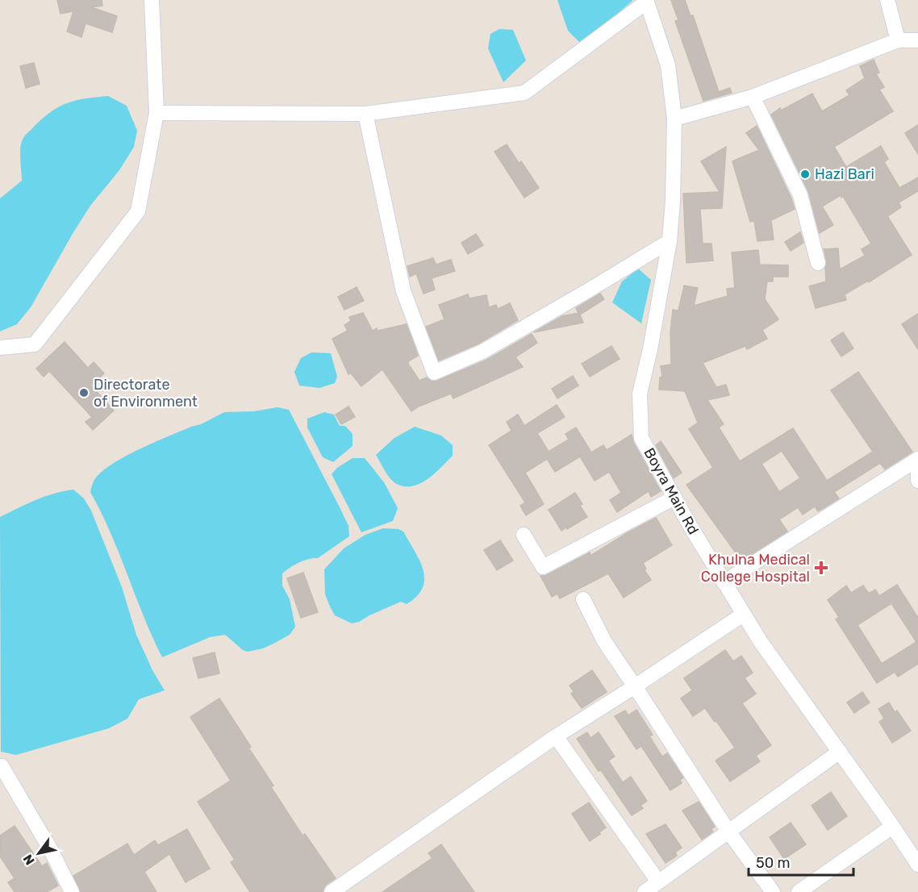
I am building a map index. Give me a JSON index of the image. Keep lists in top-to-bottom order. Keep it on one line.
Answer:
{"streets":{"street":["Boyra Main Rd"]},"places":{"other":["Hazi Bari","Directorate of Environment"],"health":["Khulna Medical College Hospital"]},"scale_bar":"50 m","north":"bottom left"}
